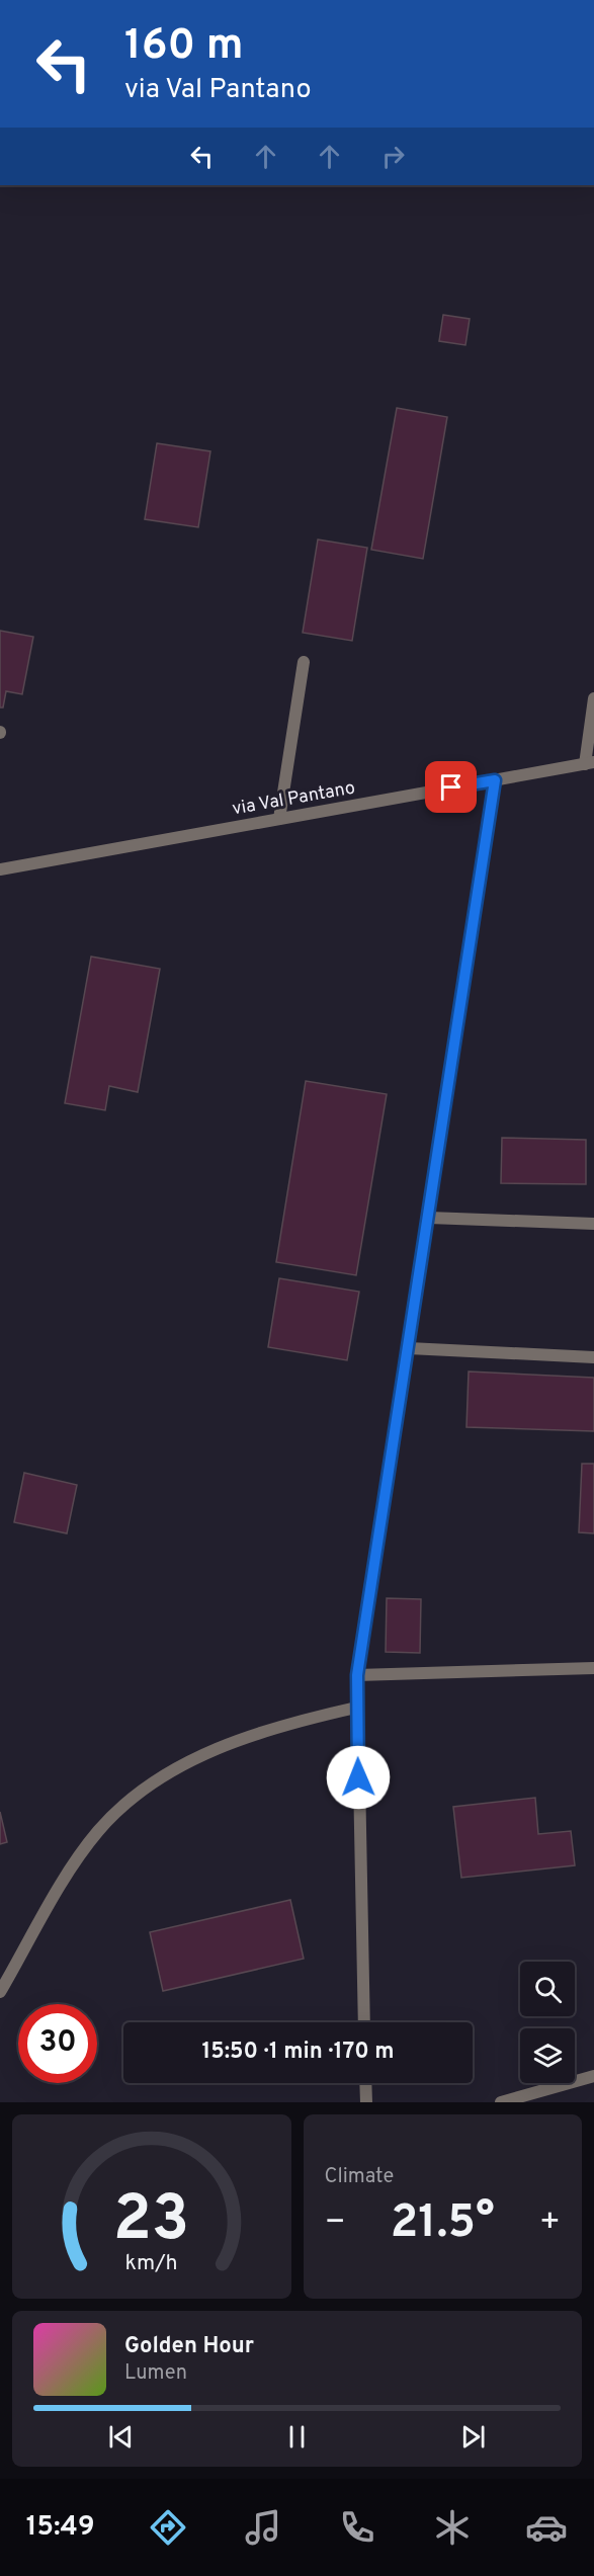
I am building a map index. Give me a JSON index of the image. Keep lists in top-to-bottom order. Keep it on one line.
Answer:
{"streets":{"street":["via Val Pantano"]},"page":{"turn":["160 m","via Val Pantano"],"limit":"30","trip":"15:50 · 1 min · 170 m","tile":"Climate","heat":["−","21.5°","+"],"song":["Golden Hour","Lumen"],"tabs":"15:49","gauge":["23","km/h"]}}
